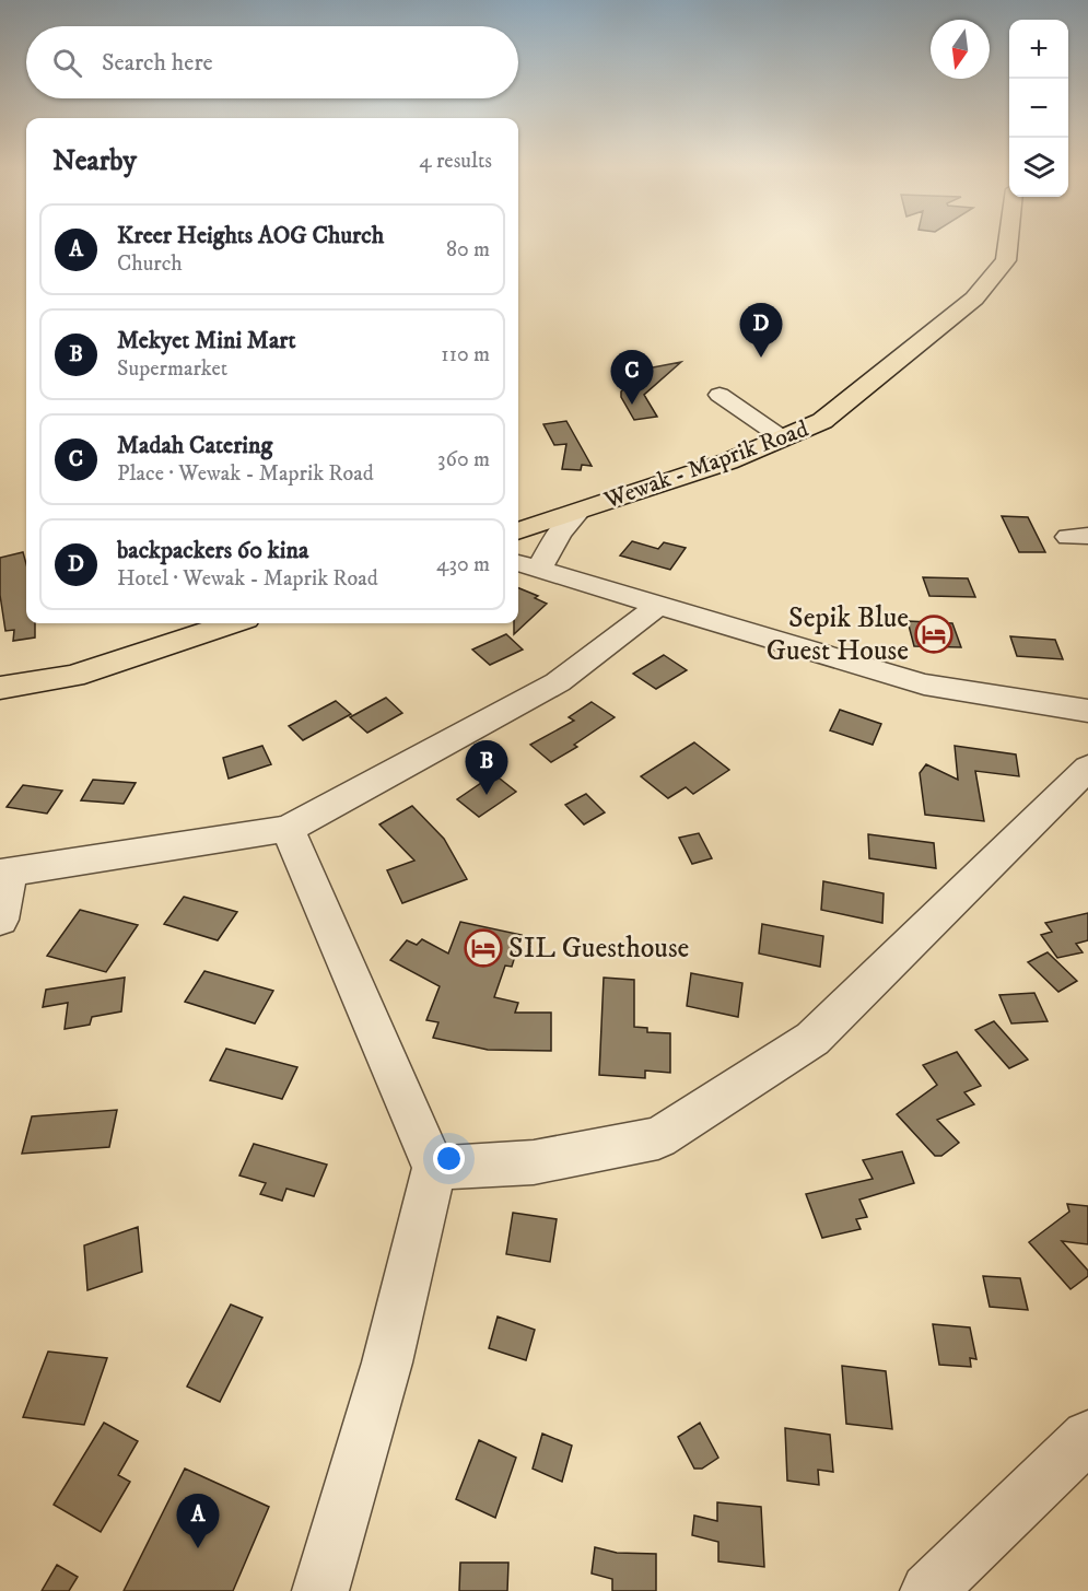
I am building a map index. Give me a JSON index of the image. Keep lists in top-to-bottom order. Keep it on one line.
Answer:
{"streets":{"main road":["Wewak - Maprik Road"]},"places":{"hotel":["Sepik Blue Guest House","SIL Guesthouse"]},"north":"bottom","page":{"map_buttons":["+","−"],"search":"Search here","heading":["Nearby","4 results"],"list":[{"mark":"A","name":"Kreer Heights AOG Church","note":"Church","value":"80 m"},{"mark":"B","name":"Mekyet Mini Mart","note":"Supermarket","value":"110 m"},{"mark":"C","name":"Madah Catering","note":"Place · Wewak - Maprik Road","value":"360 m"},{"mark":"D","name":"backpackers 60 kina","note":"Hotel · Wewak - Maprik Road","value":"430 m"}],"pins":["D","C","B","A"]}}
